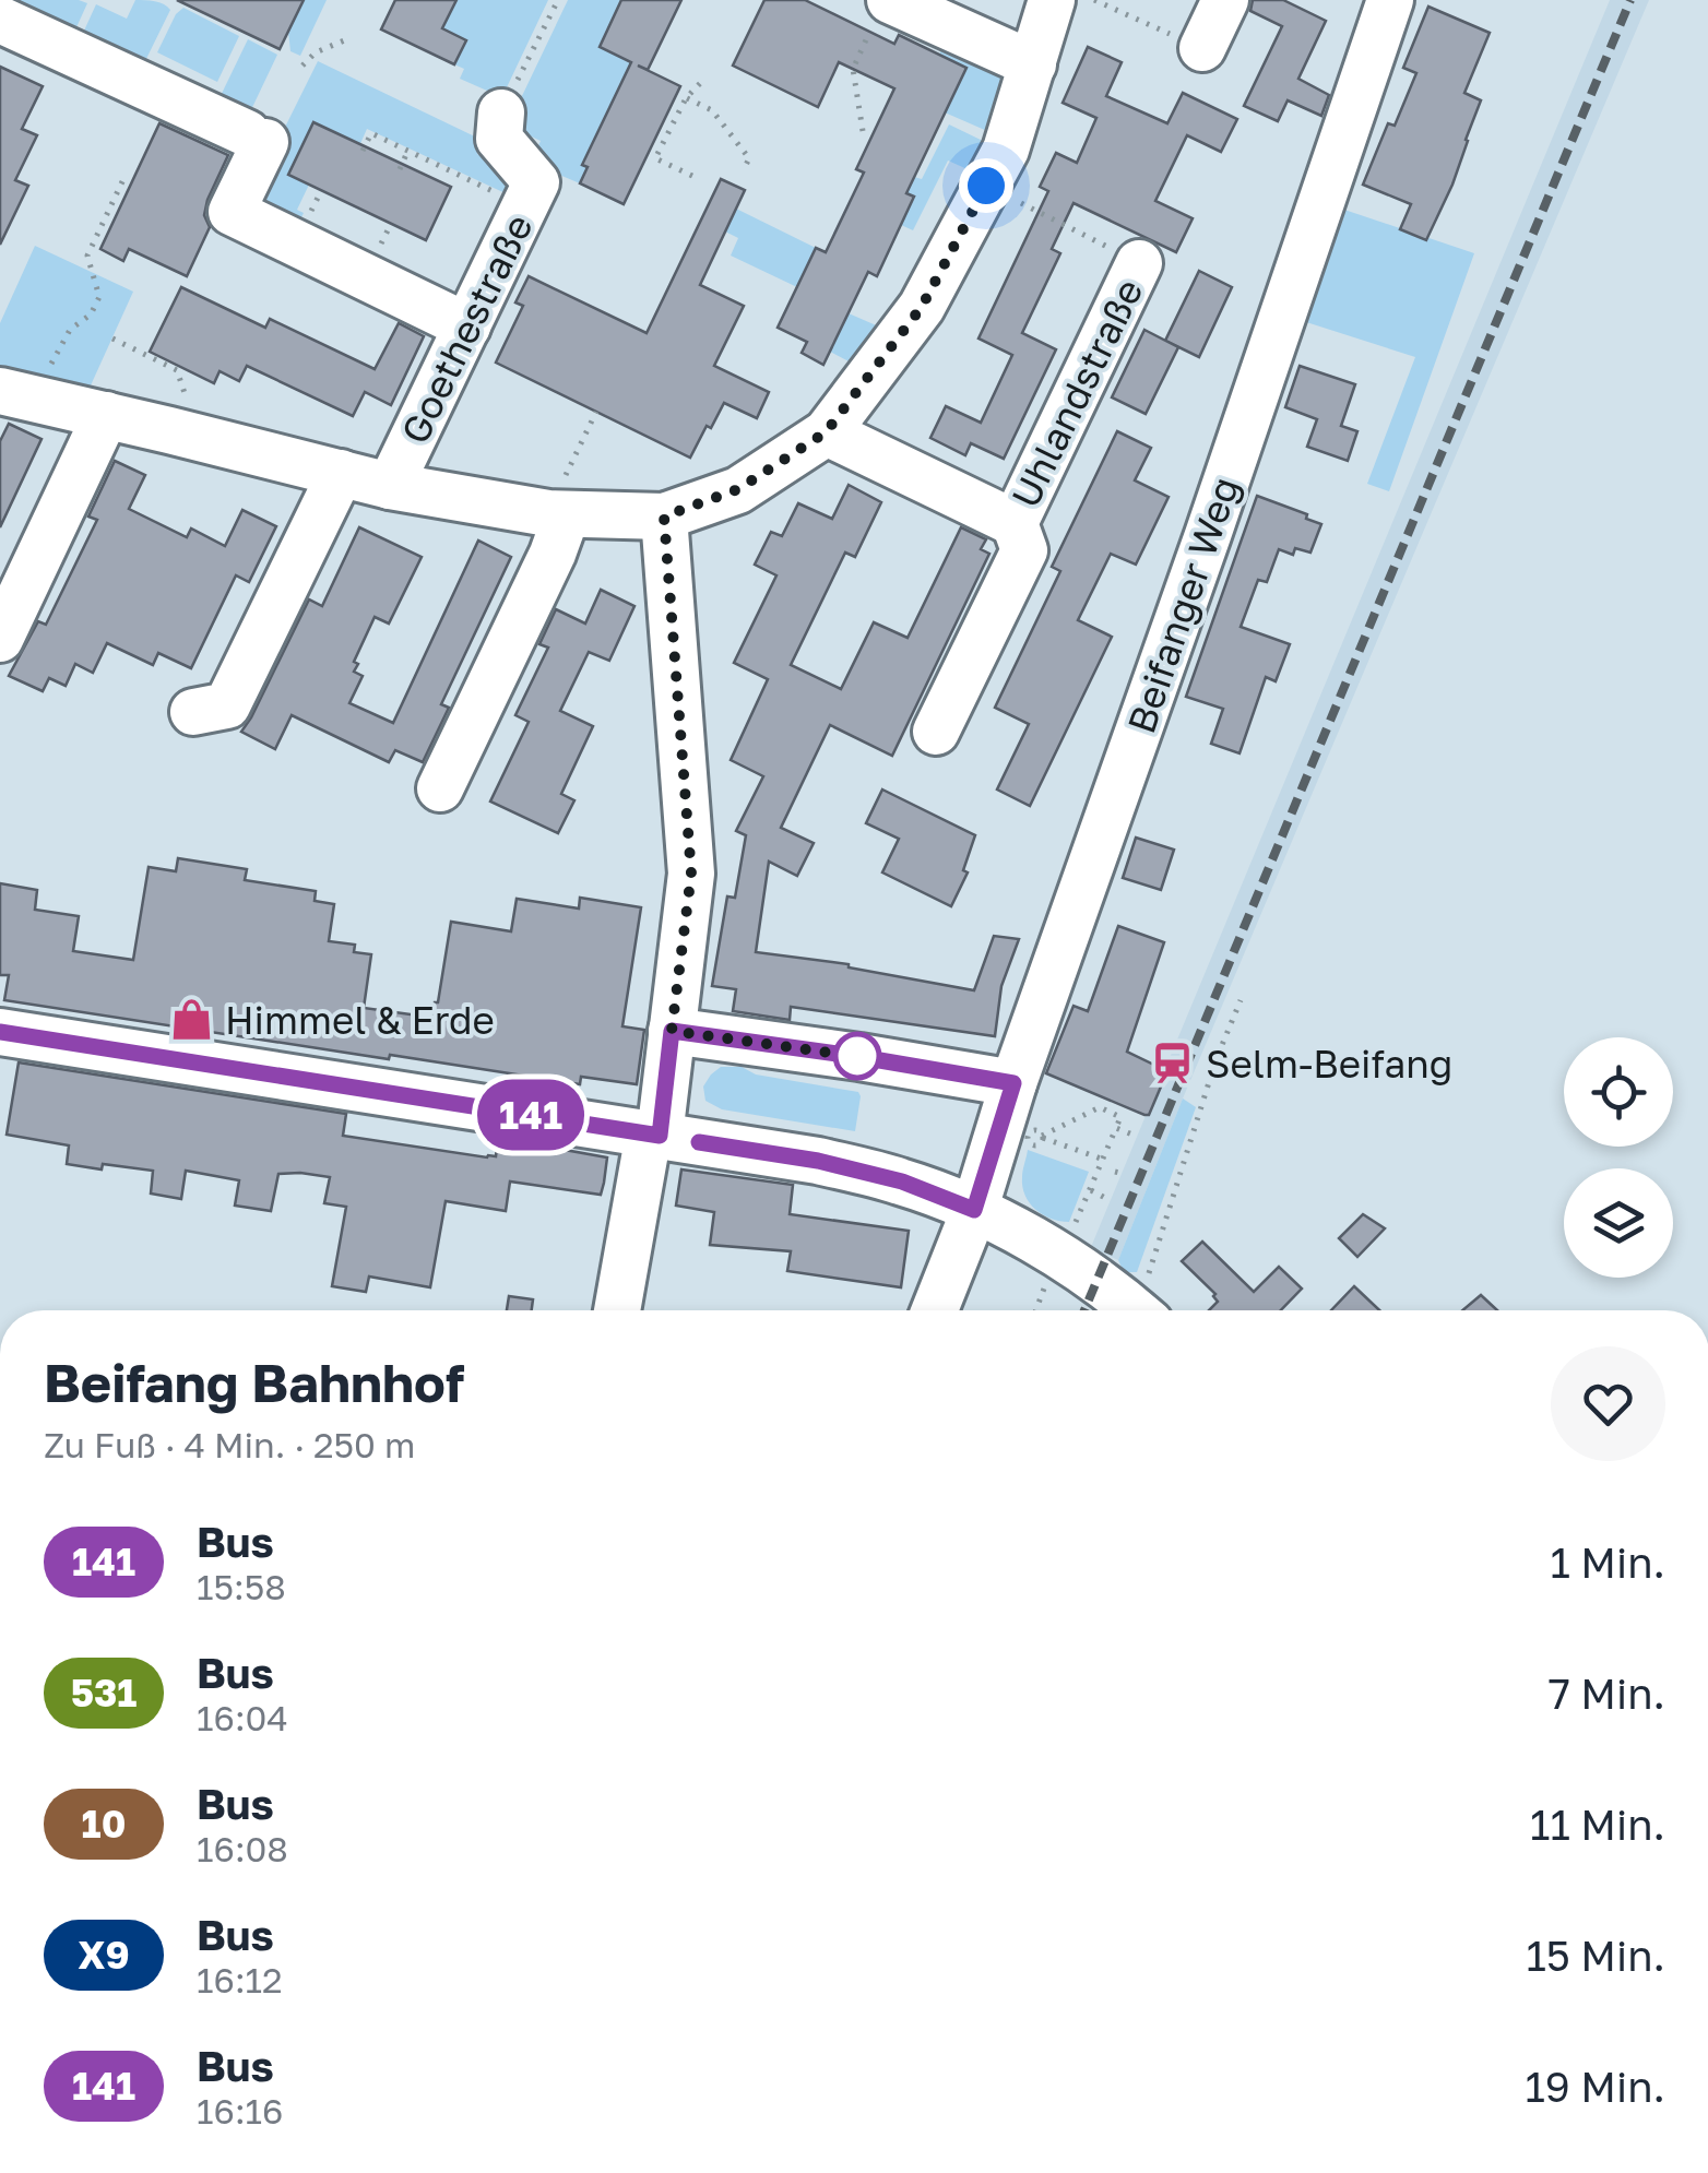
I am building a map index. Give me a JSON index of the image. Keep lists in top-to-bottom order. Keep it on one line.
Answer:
{"streets":{"street":["Goethestraße","Uhlandstraße","Beifanger Weg"]},"places":{"shop":["Himmel & Erde"],"station":["Selm-Beifang"]},"lines":["bus line 141"],"page":{"on_map":"141","heading":["Beifang Bahnhof","Zu Fuß · 4 Min. · 250 m"],"list":[{"mark":"141","name":"Bus","note":"15:58","value":"1 Min."},{"mark":"531","name":"Bus","note":"16:04","value":"7 Min."},{"mark":"10","name":"Bus","note":"16:08","value":"11 Min."},{"mark":"X9","name":"Bus","note":"16:12","value":"15 Min."},{"mark":"141","name":"Bus","note":"16:16","value":"19 Min."}]}}
